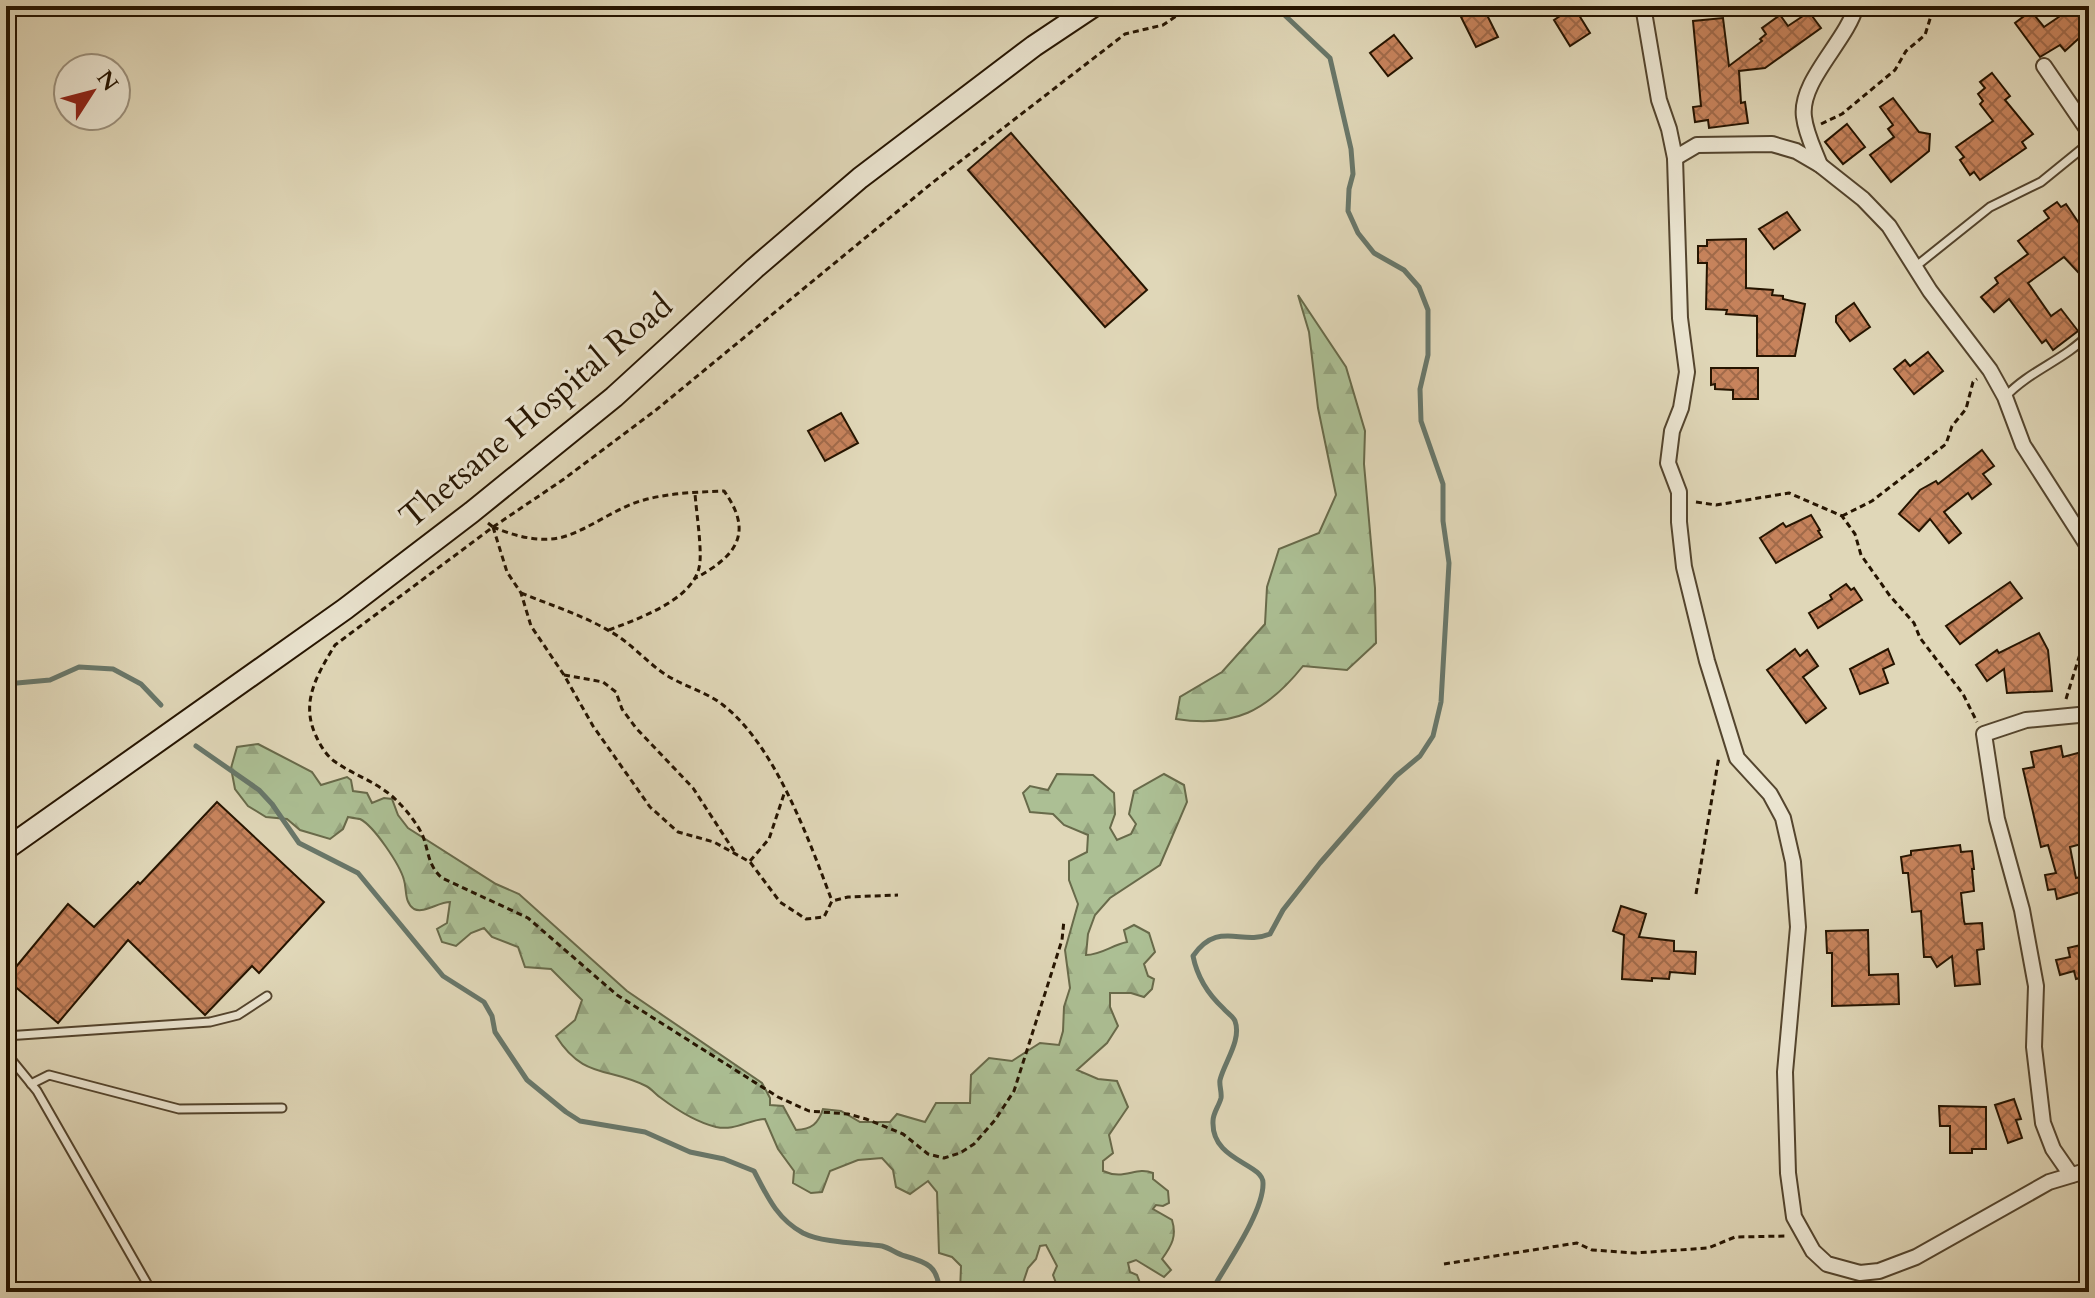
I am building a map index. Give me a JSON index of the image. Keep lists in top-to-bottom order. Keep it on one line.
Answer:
{"streets":{"main road":["Thetsane Hospital Road"]},"north":"top right"}
